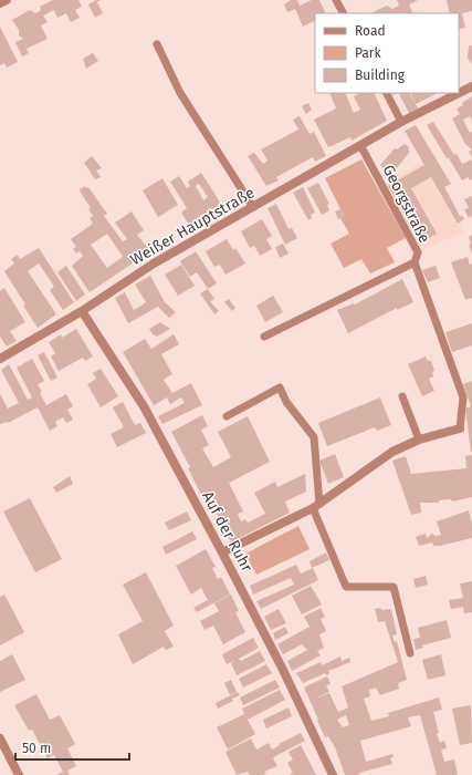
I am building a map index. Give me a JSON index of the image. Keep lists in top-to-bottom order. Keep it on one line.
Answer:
{"streets":{"street":["Weißer Hauptstraße","Auf der Ruhr"],"lane":["Georgstraße"]},"crossings":[["Georgstraße","Weißer Hauptstraße"],["Weißer Hauptstraße","Auf der Ruhr"]],"legend":["Road","Park","Building"],"scale_bar":"50 m"}
